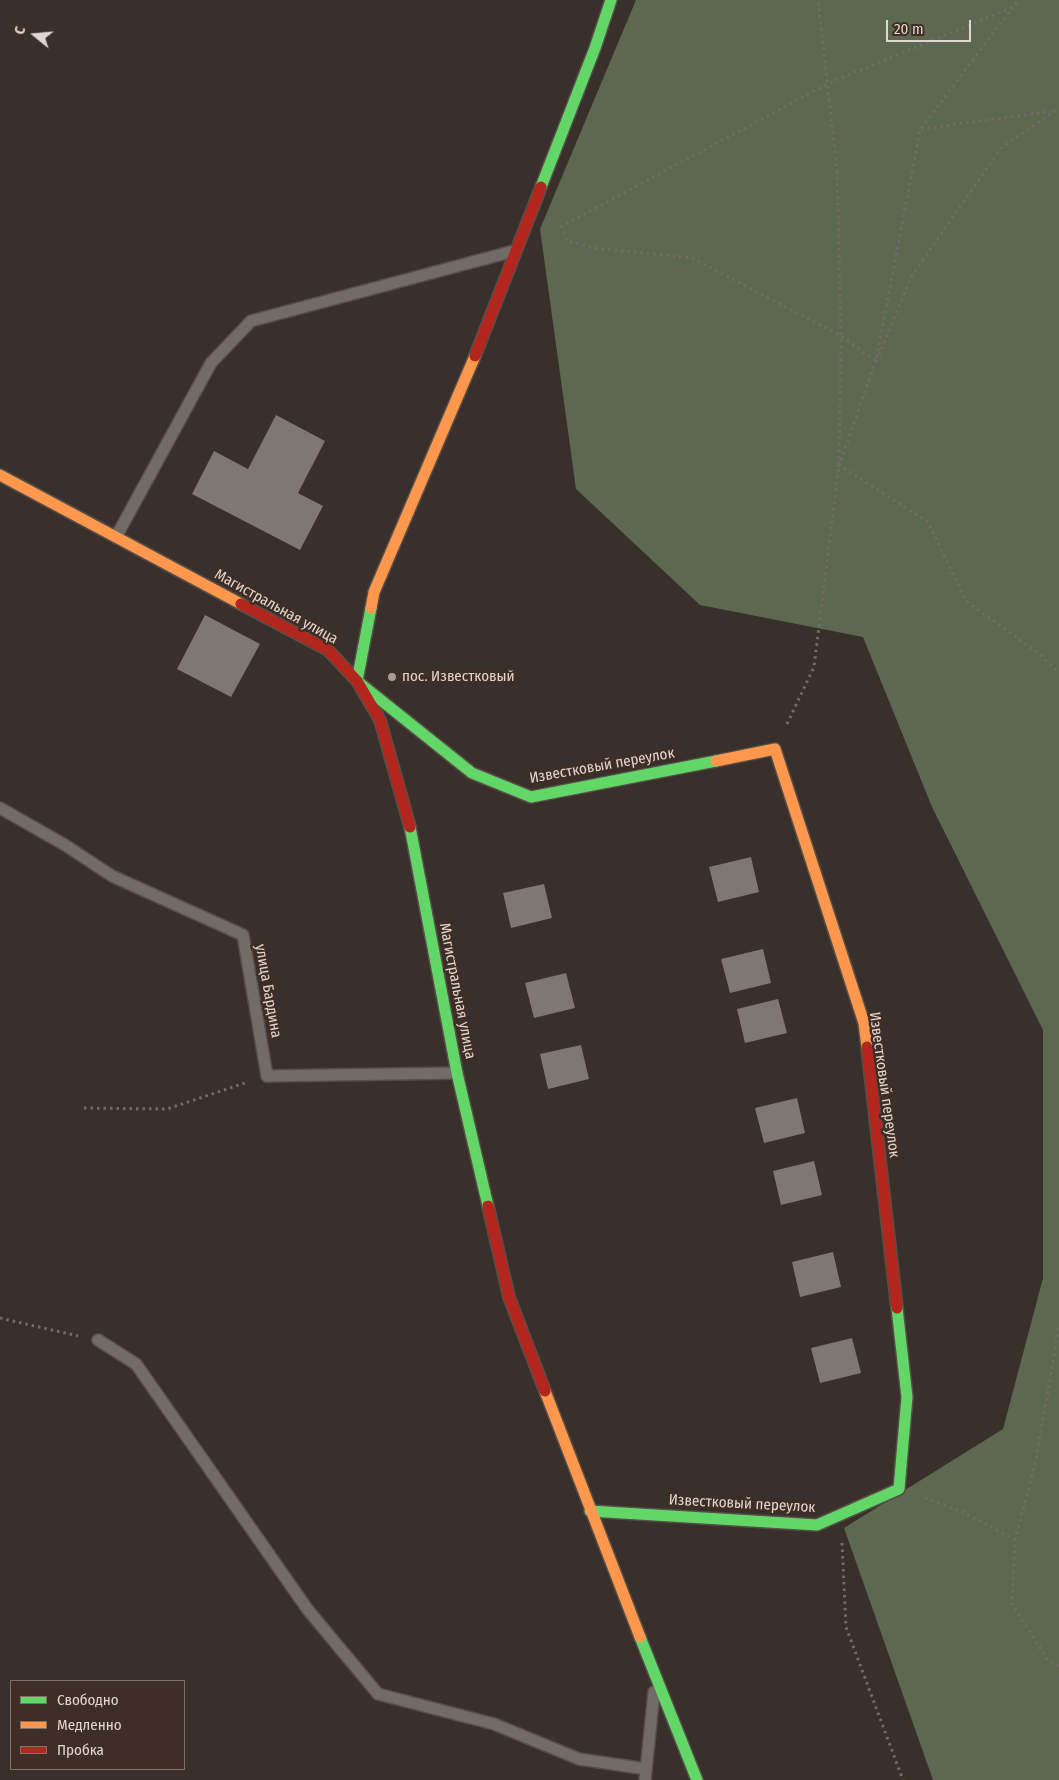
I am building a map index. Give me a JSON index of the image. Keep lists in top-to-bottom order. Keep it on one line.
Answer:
{"streets":{"street":["Магистральная улица","Известковый переулок"],"lane":["улица Бардина"]},"crossings":[["Магистральная улица","Известковый переулок"]],"places":["пос. Известковый"],"legend":["Свободно","Медленно","Пробка"],"scale_bar":"20 m","north":"left"}
